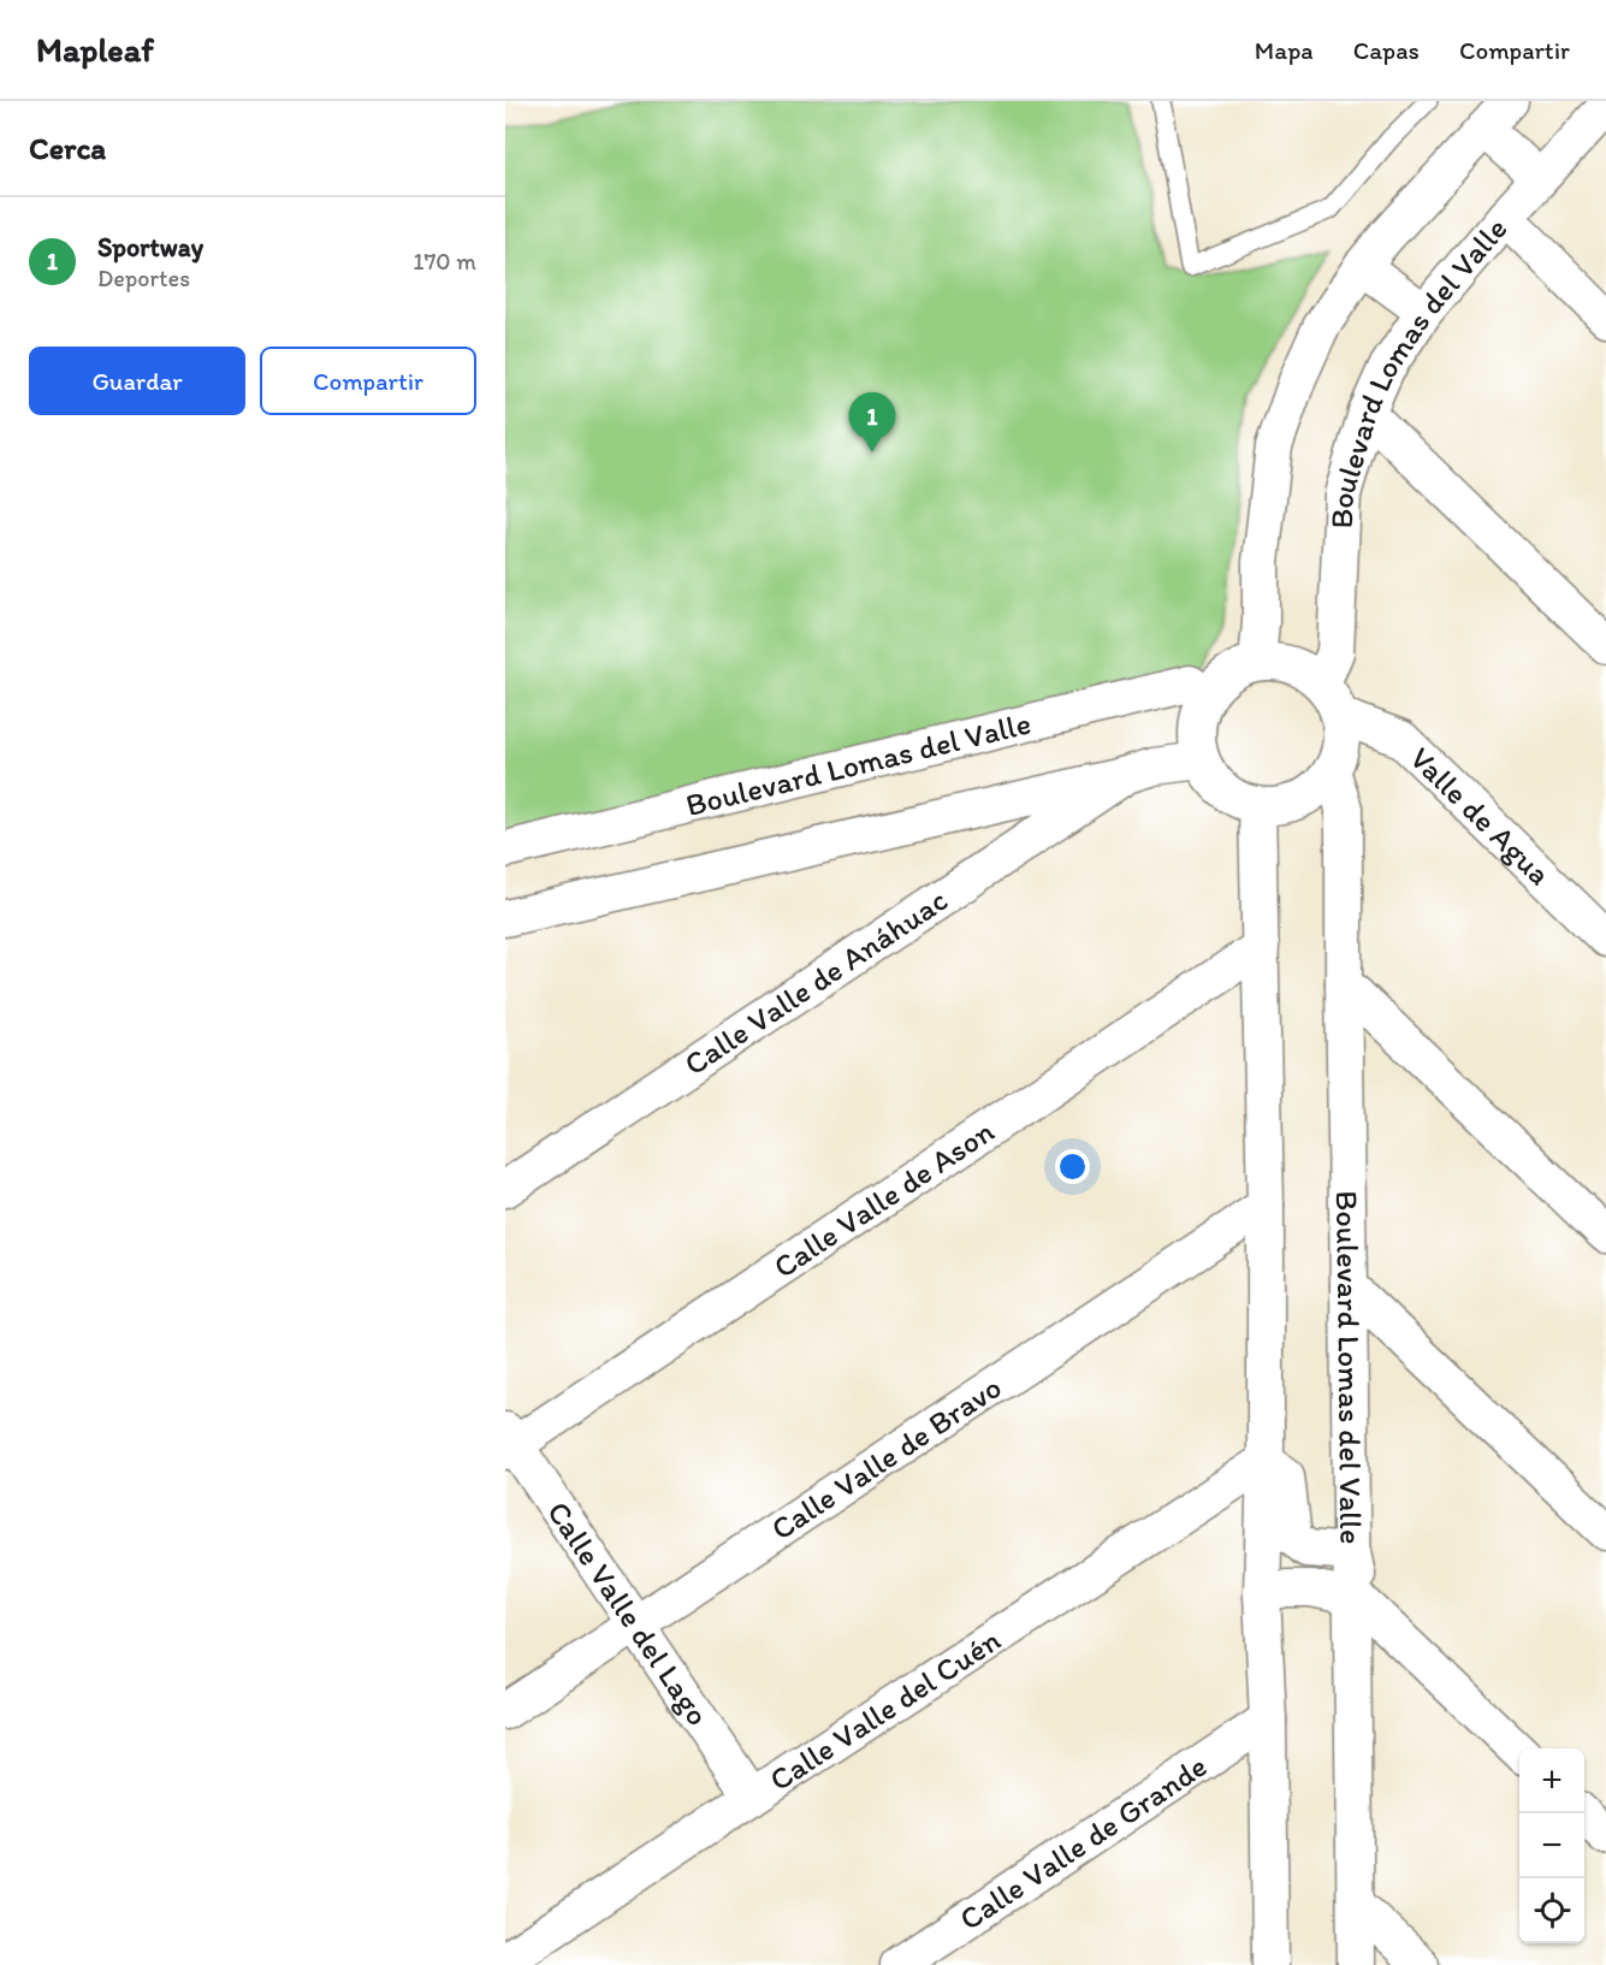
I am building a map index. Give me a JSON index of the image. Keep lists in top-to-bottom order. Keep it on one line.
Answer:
{"streets":{"street":["Boulevard Lomas del Valle","Valle de Agua","Calle Valle de Anáhuac","Calle Valle de Ason","Calle Valle de Bravo","Calle Valle del Lago","Calle Valle del Cuén","Calle Valle de Grande"]},"crossings":[["Boulevard Lomas del Valle","Valle de Agua"],["Calle Valle de Ason","Calle Valle del Lago"],["Calle Valle de Bravo","Calle Valle del Lago"],["Calle Valle del Lago","Calle Valle del Cuén"]],"page":{"header":"Mapleaf","nav":["Mapa","Capas","Compartir"],"heading":"Cerca","list":[{"mark":"1","name":"Sportway","note":"Deportes","value":"170 m"}],"buttons":["Guardar","Compartir"],"pins":"1","map_buttons":["+","−"]}}
